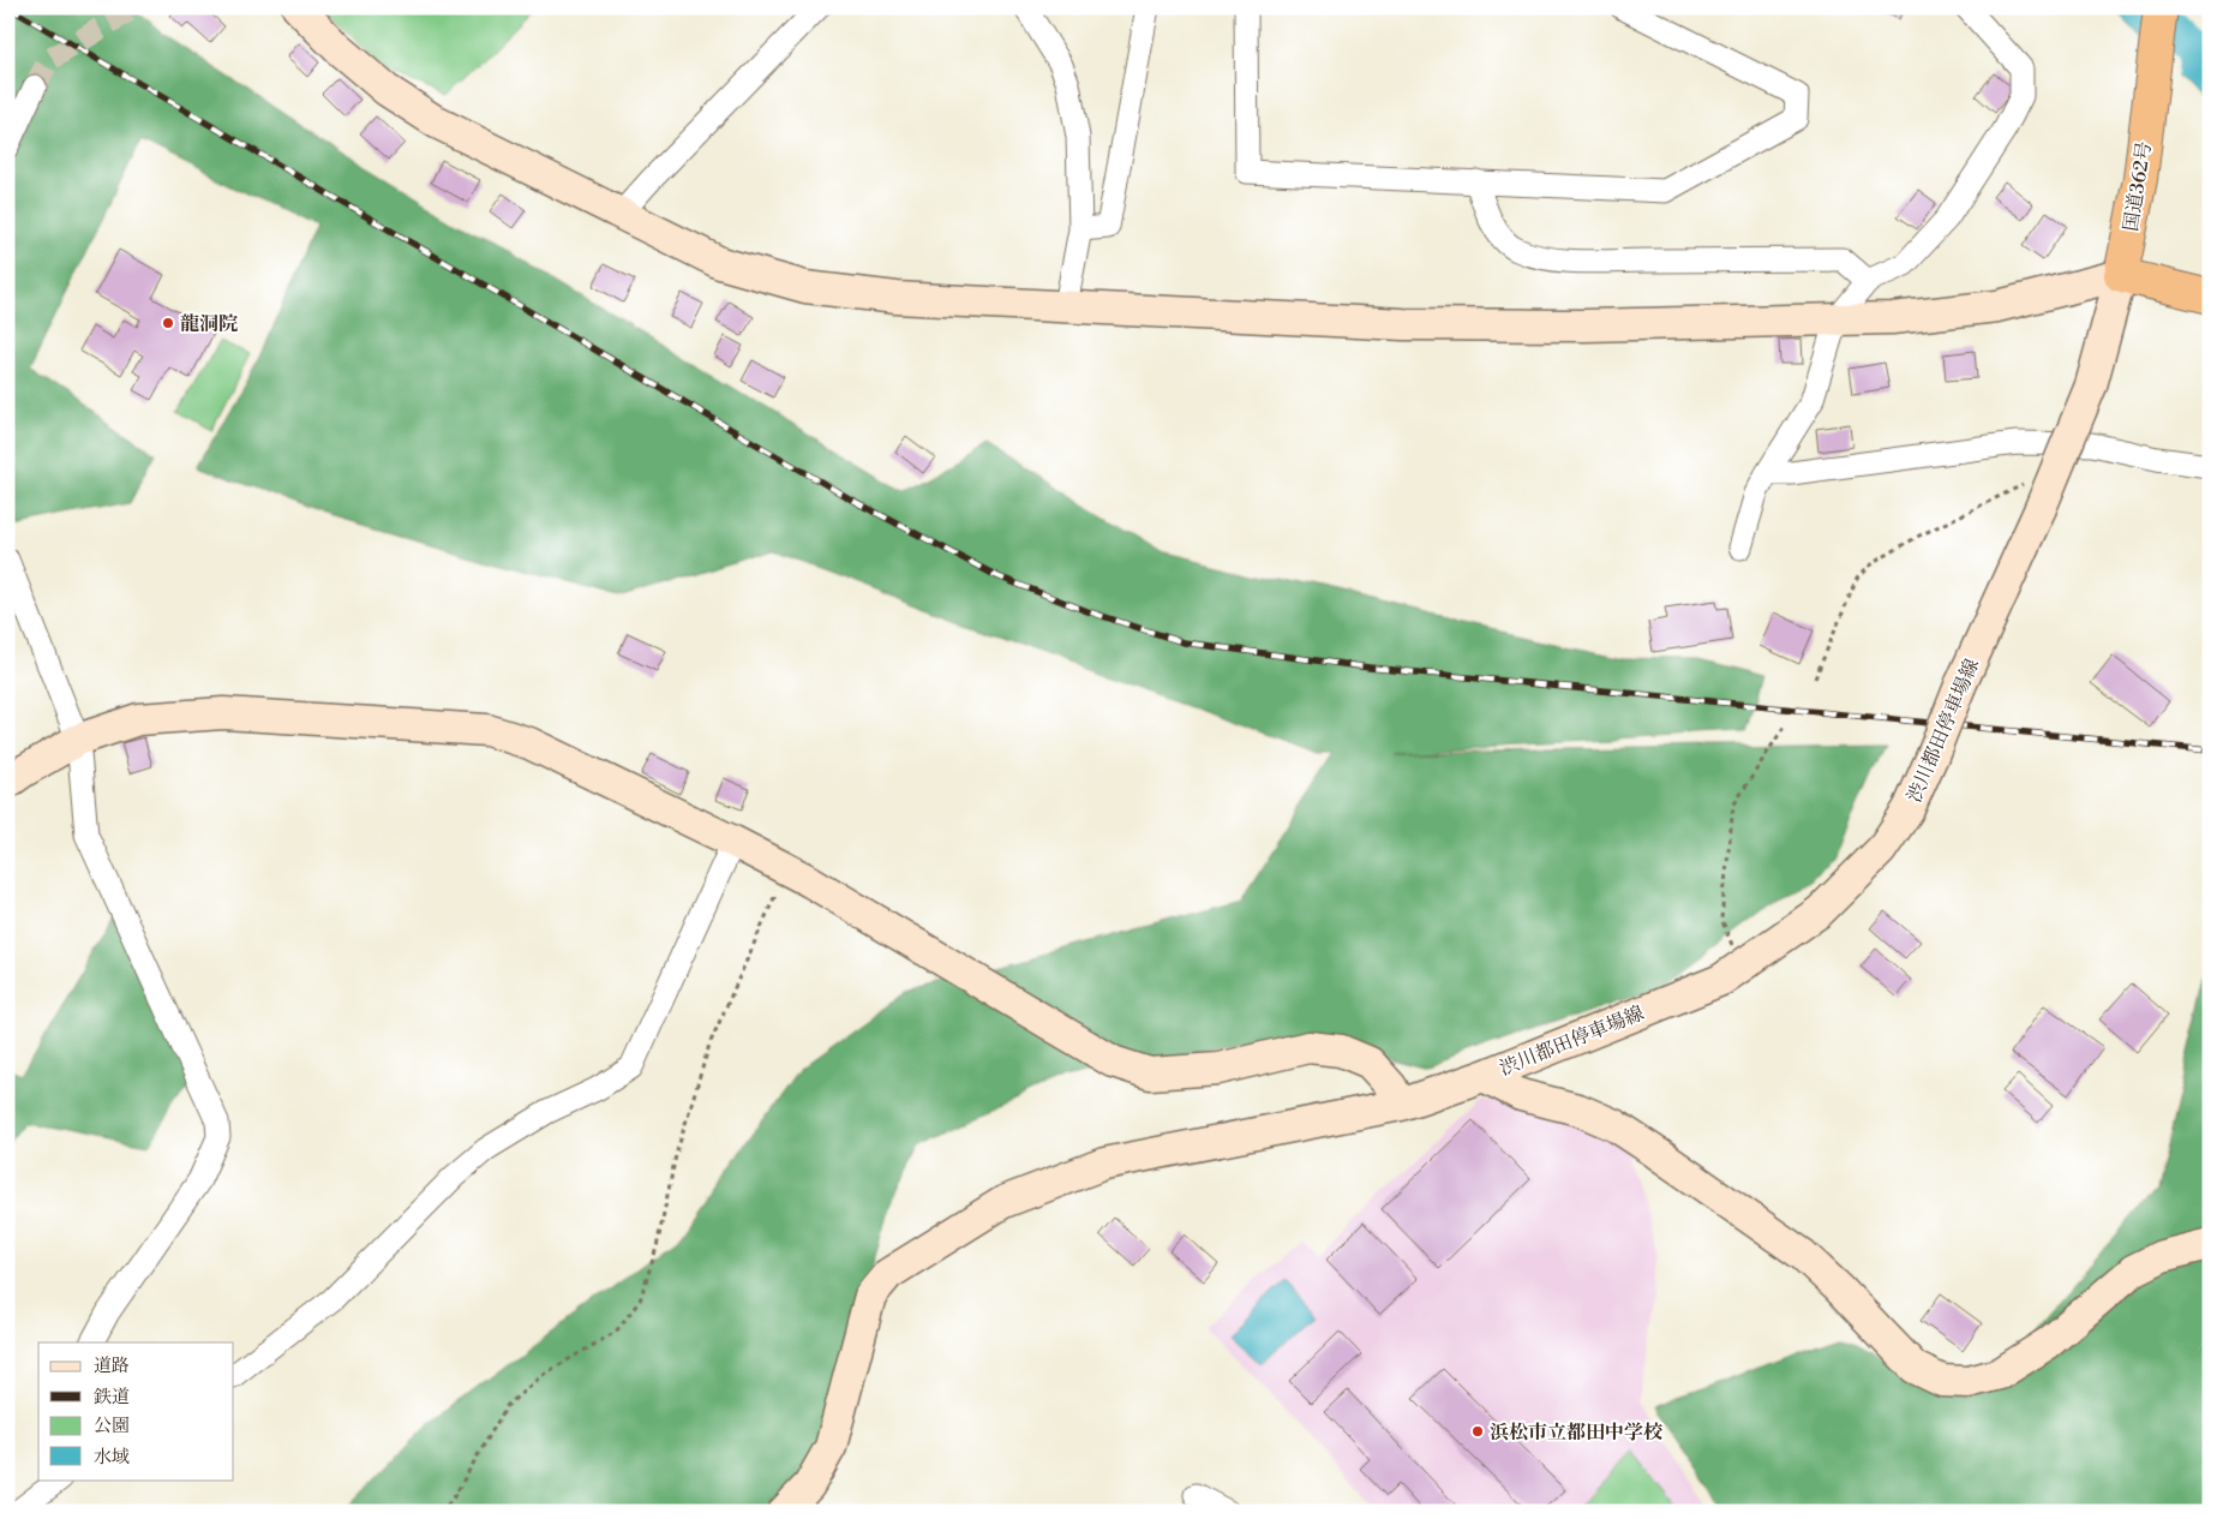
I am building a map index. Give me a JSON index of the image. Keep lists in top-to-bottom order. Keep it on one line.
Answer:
{"streets":{"highway":["国道362号"],"street":["渋川都田停車場線"]},"crossings":[["国道362号","渋川都田停車場線"]],"places":["龍洞院","浜松市立都田中学校"],"legend":["道路","鉄道","公園","水域"]}
